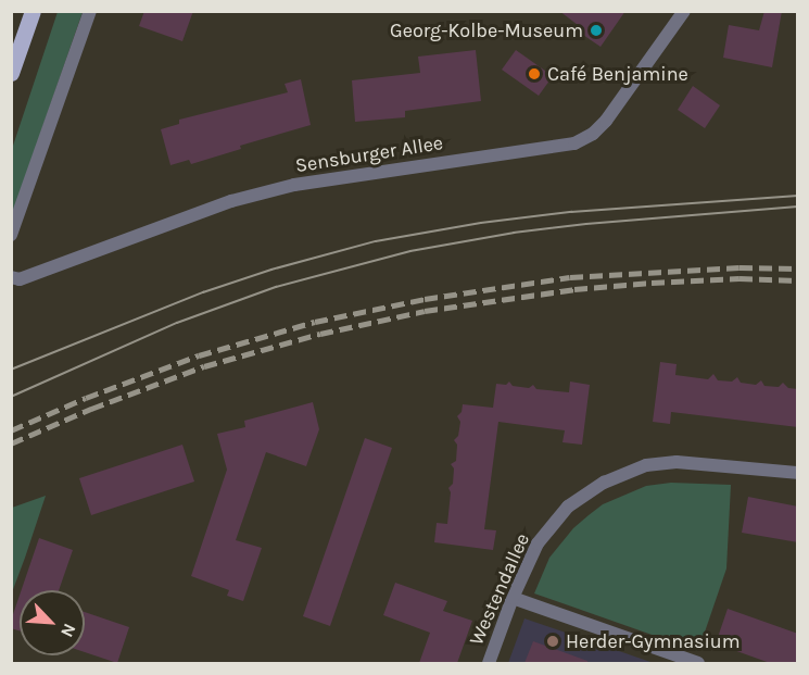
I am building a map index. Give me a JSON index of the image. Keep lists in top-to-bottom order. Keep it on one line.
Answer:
{"streets":{"street":["Sensburger Allee","Westendallee"]},"places":["Georg-Kolbe-Museum","Café Benjamine","Herder-Gymnasium"],"north":"bottom right"}
